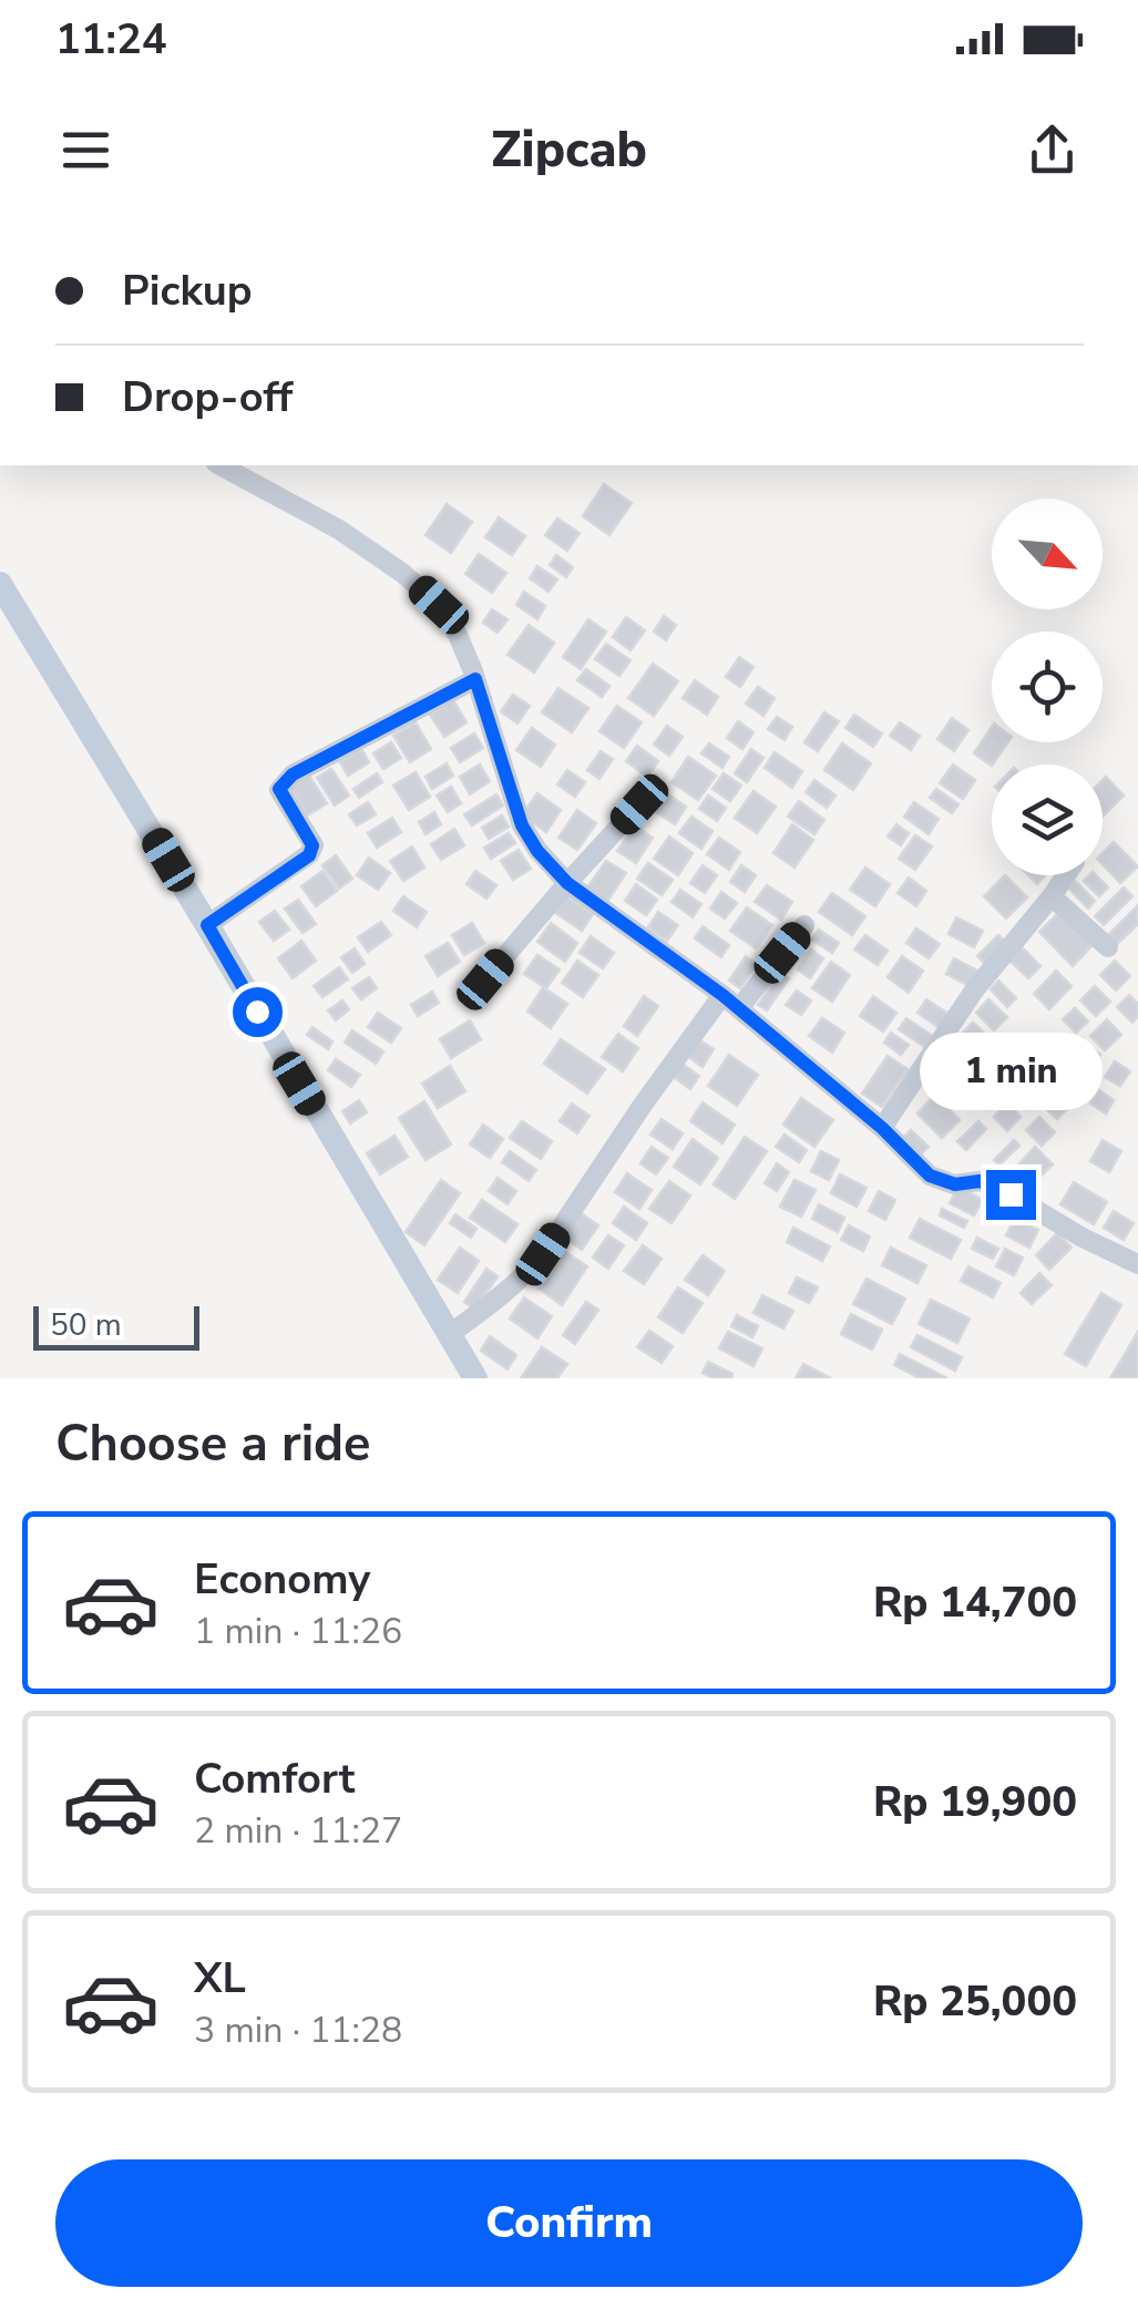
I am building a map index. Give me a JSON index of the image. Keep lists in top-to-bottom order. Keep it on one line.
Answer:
{"scale_bar":"50 m","north":"bottom right","page":{"status":"11:24","header":"Zipcab","banner":["Pickup","Drop-off"],"bubble":"1 min","scale":"50 m","heading":"Choose a ride","list":[{"name":"Economy","note":"1 min · 11:26","value":"Rp 14,700"},{"name":"Comfort","note":"2 min · 11:27","value":"Rp 19,900"},{"name":"XL","note":"3 min · 11:28","value":"Rp 25,000"}],"buttons":"Confirm"}}
